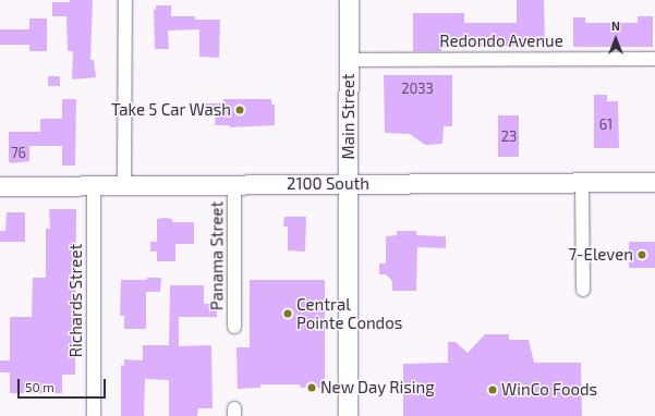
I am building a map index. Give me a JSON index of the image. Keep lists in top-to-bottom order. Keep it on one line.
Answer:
{"streets":{"main road":["Main Street","2100 South"],"street":["Redondo Avenue","Panama Street","Richards Street"]},"crossings":[["Redondo Avenue","Main Street"],["Main Street","2100 South"],["2100 South","Panama Street"],["2100 South","Richards Street"]],"places":["Take 5 Car Wash","7-Eleven","Central Pointe Condos","New Day Rising","WinCo Foods"],"house_numbers":["2033","61","23","76"],"scale_bar":"50 m","north":"top"}
